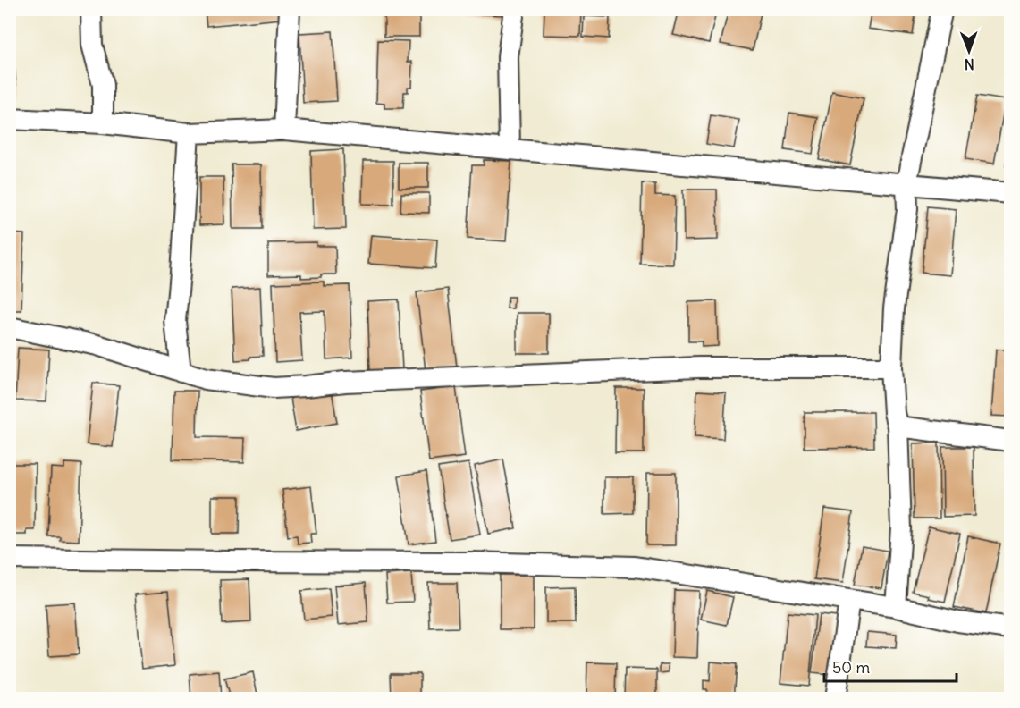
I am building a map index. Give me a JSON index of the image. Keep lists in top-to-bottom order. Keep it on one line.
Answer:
{"scale_bar":"50 m","north":"bottom"}
